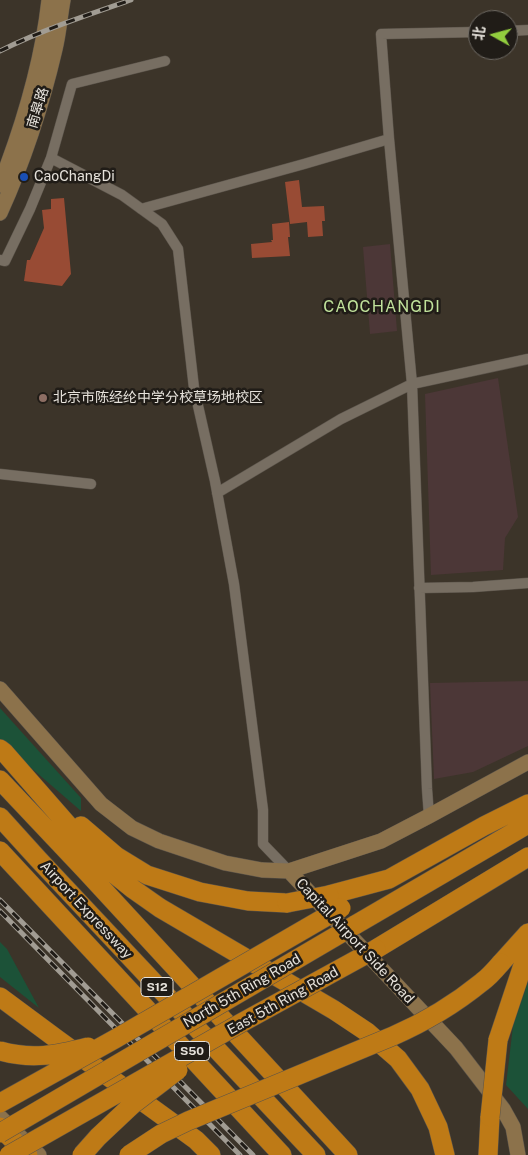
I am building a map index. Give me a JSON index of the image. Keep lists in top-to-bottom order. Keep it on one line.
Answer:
{"streets":{"highway":["Airport Expressway","S12","North 5th Ring Road","East 5th Ring Road","S50"],"street":["南皋路","Capital Airport Side Road"]},"districts":["CAOCHANGDI"],"places":["CaoChangDi","北京市陈经纶中学分校草场地校区"],"north":"left"}
